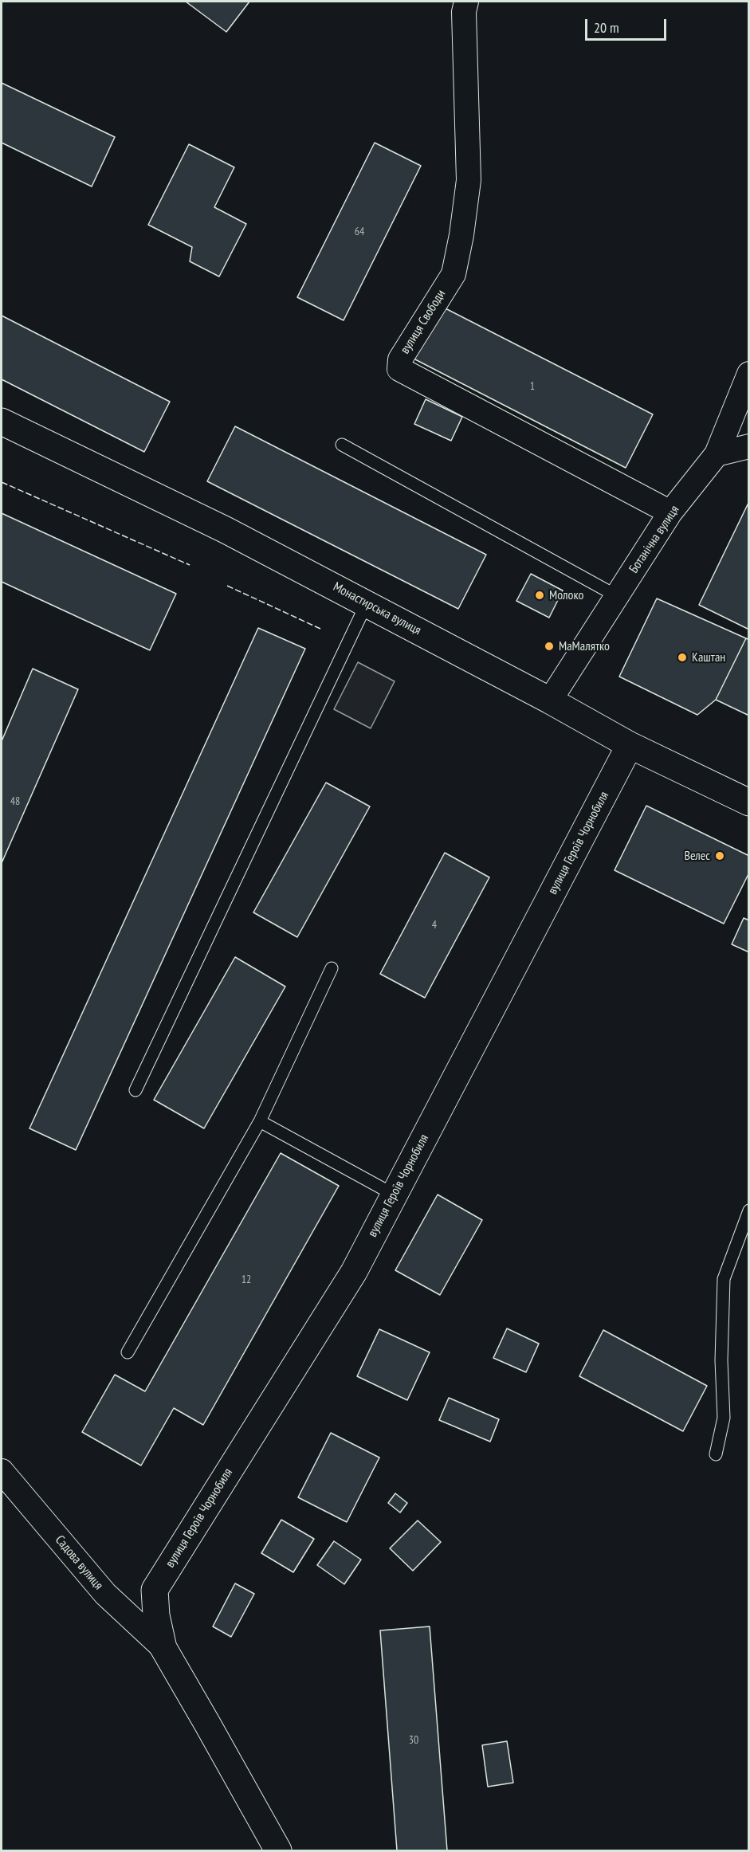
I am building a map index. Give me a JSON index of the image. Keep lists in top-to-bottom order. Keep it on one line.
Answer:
{"streets":{"main road":["Монастирська вулиця","вулиця Героїв Чорнобиля","Садова вулиця"],"street":["вулиця Свободи","Ботанічна вулиця"]},"crossings":[["вулиця Свободи","Ботанічна вулиця"],["Ботанічна вулиця","Монастирська вулиця"],["Монастирська вулиця","вулиця Героїв Чорнобиля"],["вулиця Героїв Чорнобиля","Садова вулиця"]],"places":["Молоко","МаМалятко","Каштан","Велес"],"house_numbers":["64","1","48","4","12","30"],"scale_bar":"20 m"}
